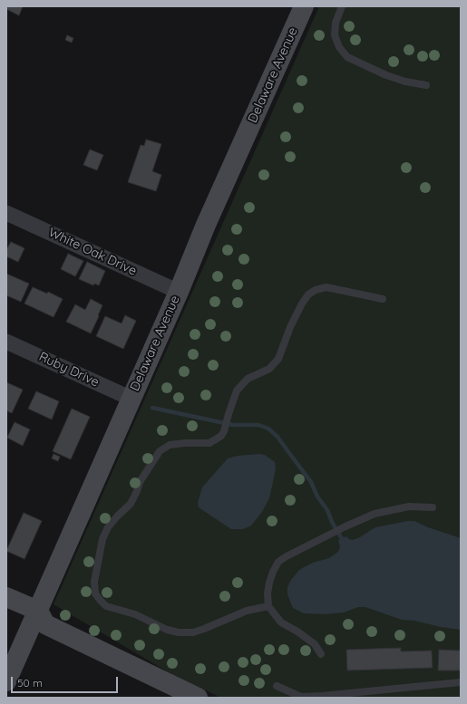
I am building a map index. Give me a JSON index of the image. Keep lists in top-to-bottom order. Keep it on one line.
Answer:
{"streets":{"street":["Delaware Avenue","White Oak Drive","Ruby Drive"]},"crossings":[["Delaware Avenue","White Oak Drive"],["Delaware Avenue","Ruby Drive"]],"scale_bar":"50 m"}
